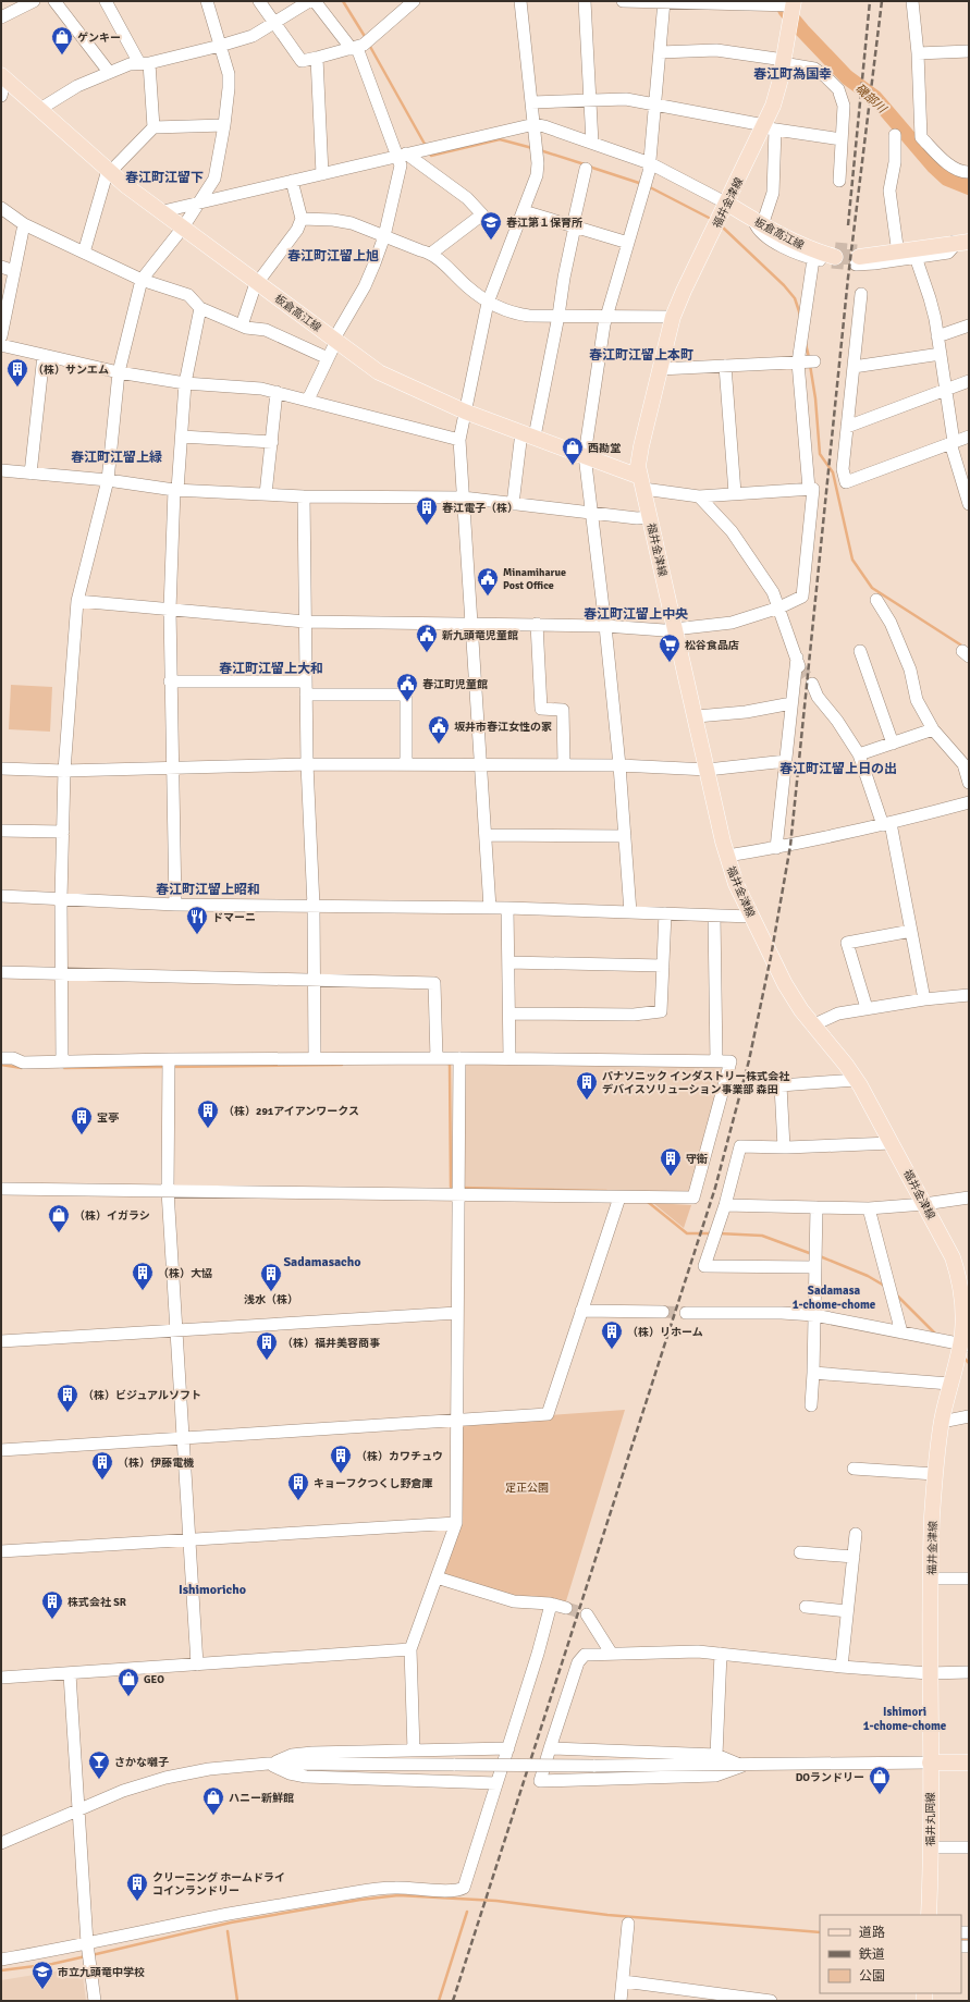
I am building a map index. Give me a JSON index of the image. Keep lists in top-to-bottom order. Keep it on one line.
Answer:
{"streets":{"main road":["福井金津線","板倉高江線","福井丸岡線"]},"crossings":[["福井金津線","板倉高江線"],["福井金津線","福井丸岡線"]],"districts":["春江町為国幸","春江町江留下","春江町江留上旭","春江町江留上本町","春江町江留上緑","春江町江留上中央","春江町江留上大和","春江町江留上日の出","春江町江留上昭和","Sadamasacho","Sadamasa 1-chome-chome","Ishimoricho","Ishimori 1-chome-chome"],"water":["磯部川"],"parks":["定正公園"],"places":{"shop":["ゲンキー","西勘堂","（株）イガラシ","GEO","DOランドリー","ハニー新鮮館"],"school or university":["春江第１保育所","市立九頭竜中学校"],"building":["（株）サンエム","春江電子（株）","パナソニック インダストリー株式会社 デバイスソリューション事業部 森田","（株）291アイアンワークス","宝亭","守衛","（株）大協","浅水（株）","（株）リホーム","（株）福井美容商事","（株）ビジュアルソフト","（株）カワチュウ","（株）伊藤電機","キョーフクつくし野倉庫","株式会社 SR","クリーニング ホームドライ コインランドリー"],"public building":["Minamiharue Post Office","新九頭竜児童館","春江町児童館","坂井市春江女性の家"],"supermarket":["松谷食品店"],"restaurant":["ドマーニ"],"bar":["さかな囃子"]},"legend":["道路","鉄道","公園"]}
